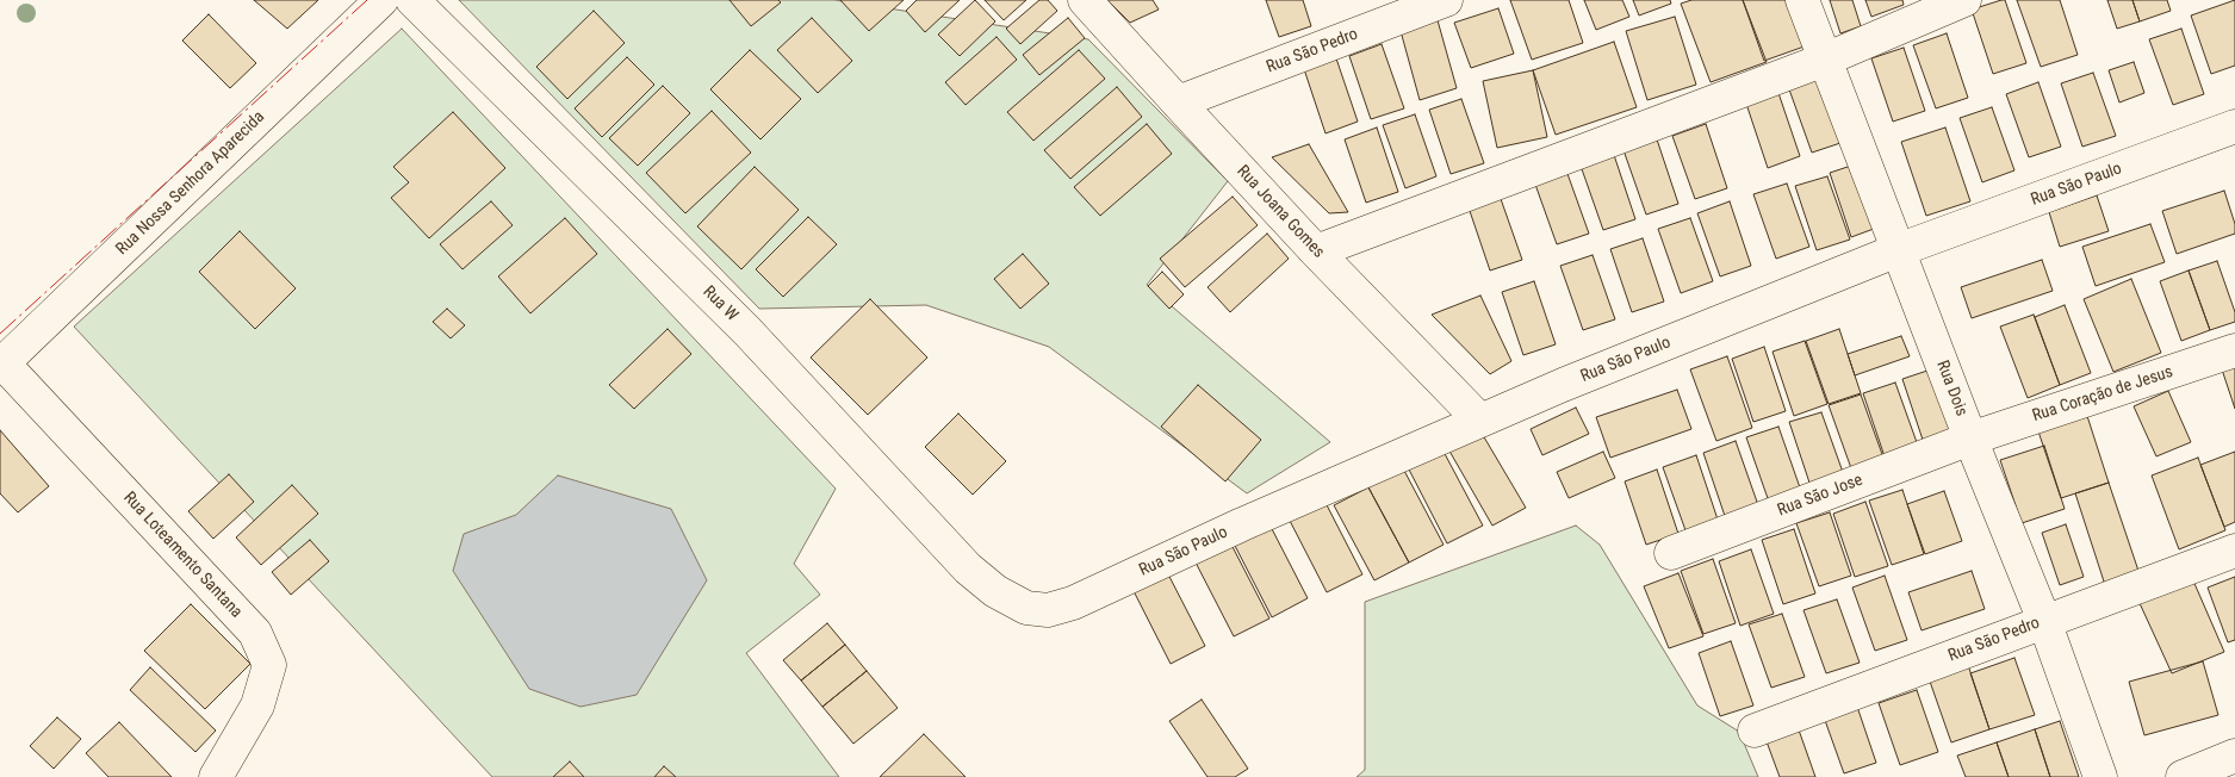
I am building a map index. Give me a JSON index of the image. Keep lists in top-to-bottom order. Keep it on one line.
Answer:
{"streets":{"street":["Rua São Pedro","Rua Nossa Senhora Aparecida","Rua São Paulo","Rua Joana Gomes","Rua W","Rua Dois","Rua Coração de Jesus","Rua São Jose","Rua Loteamento Santana"]},"crossings":[["Rua São Pedro","Rua Joana Gomes"],["Rua São Pedro","Rua Dois"],["Rua Nossa Senhora Aparecida","Rua Loteamento Santana"],["Rua São Paulo","Rua Joana Gomes"],["Rua São Paulo","Rua W"],["Rua São Paulo","Rua Dois"],["Rua Dois","Rua Coração de Jesus"],["Rua Dois","Rua São Jose"],["Rua Coração de Jesus","Rua São Jose"]]}
